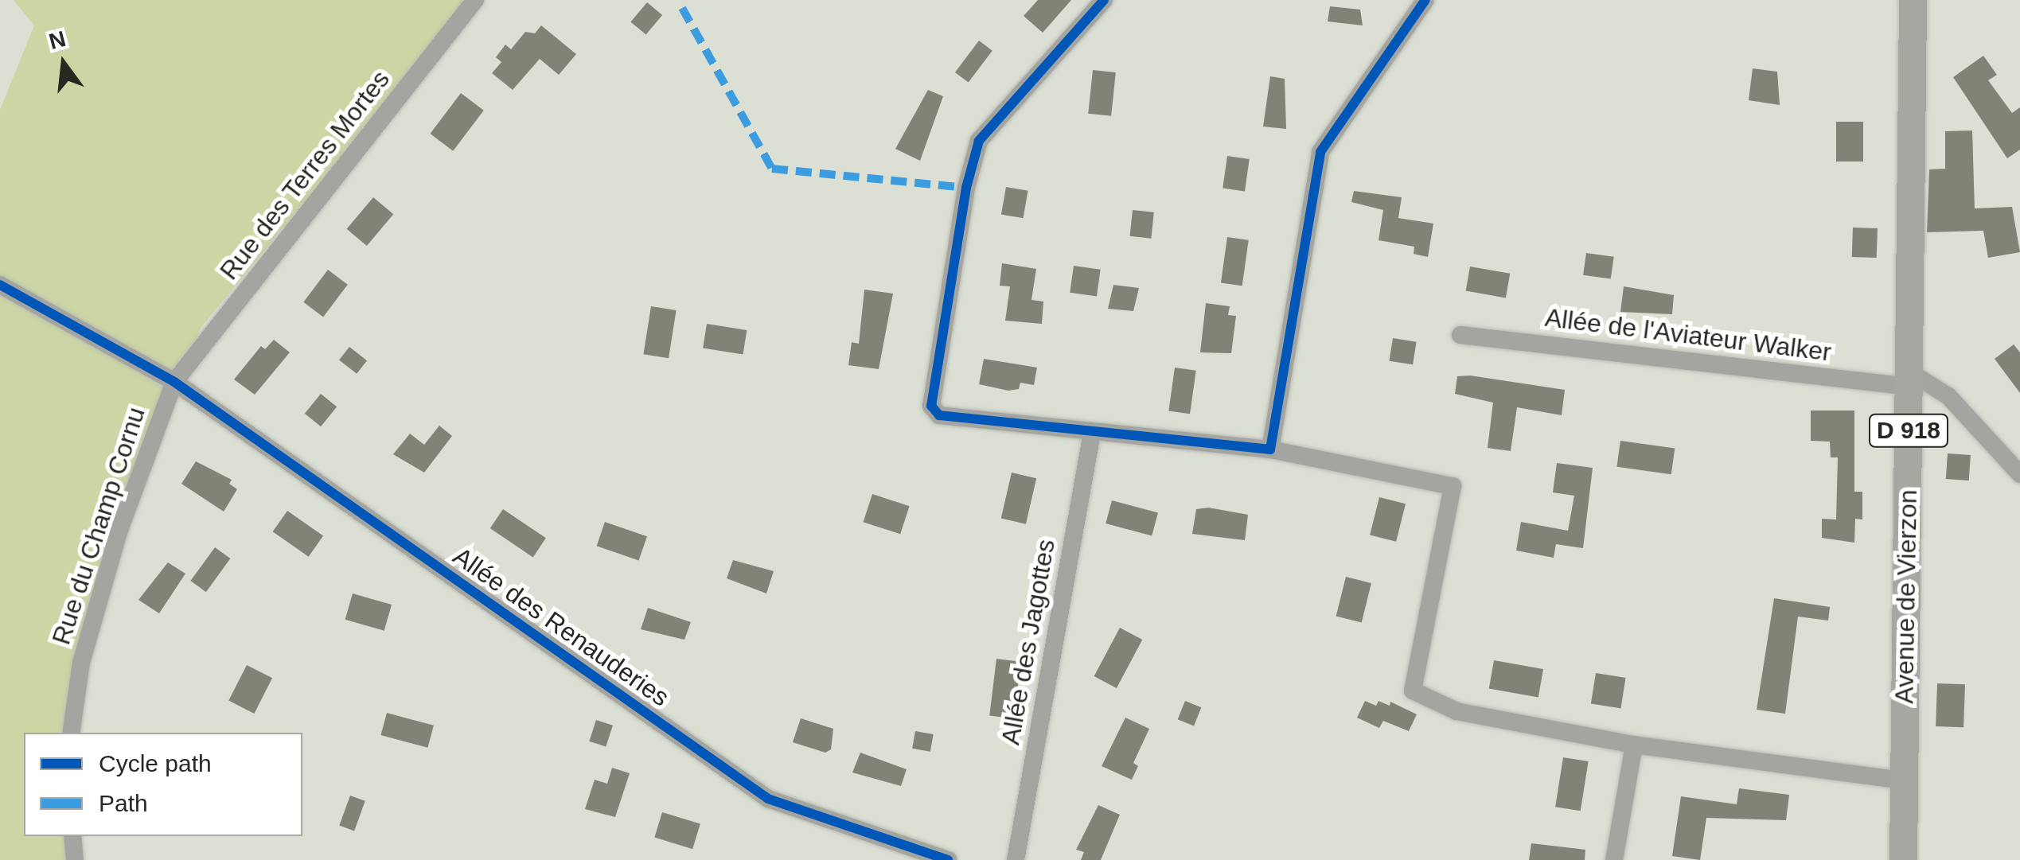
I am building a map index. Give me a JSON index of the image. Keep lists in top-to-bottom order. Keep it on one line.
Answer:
{"streets":{"main road":["D 918","Avenue de Vierzon"],"street":["Rue des Terres Mortes","Allée de l'Aviateur Walker","Rue du Champ Cornu","Allée des Renauderies","Allée des Jagottes"]},"crossings":[["Rue des Terres Mortes","Rue du Champ Cornu"],["Rue des Terres Mortes","Allée des Renauderies"],["Allée de l'Aviateur Walker","Avenue de Vierzon"],["Rue du Champ Cornu","Allée des Renauderies"]],"legend":["Cycle path","Path"],"north":"top"}
